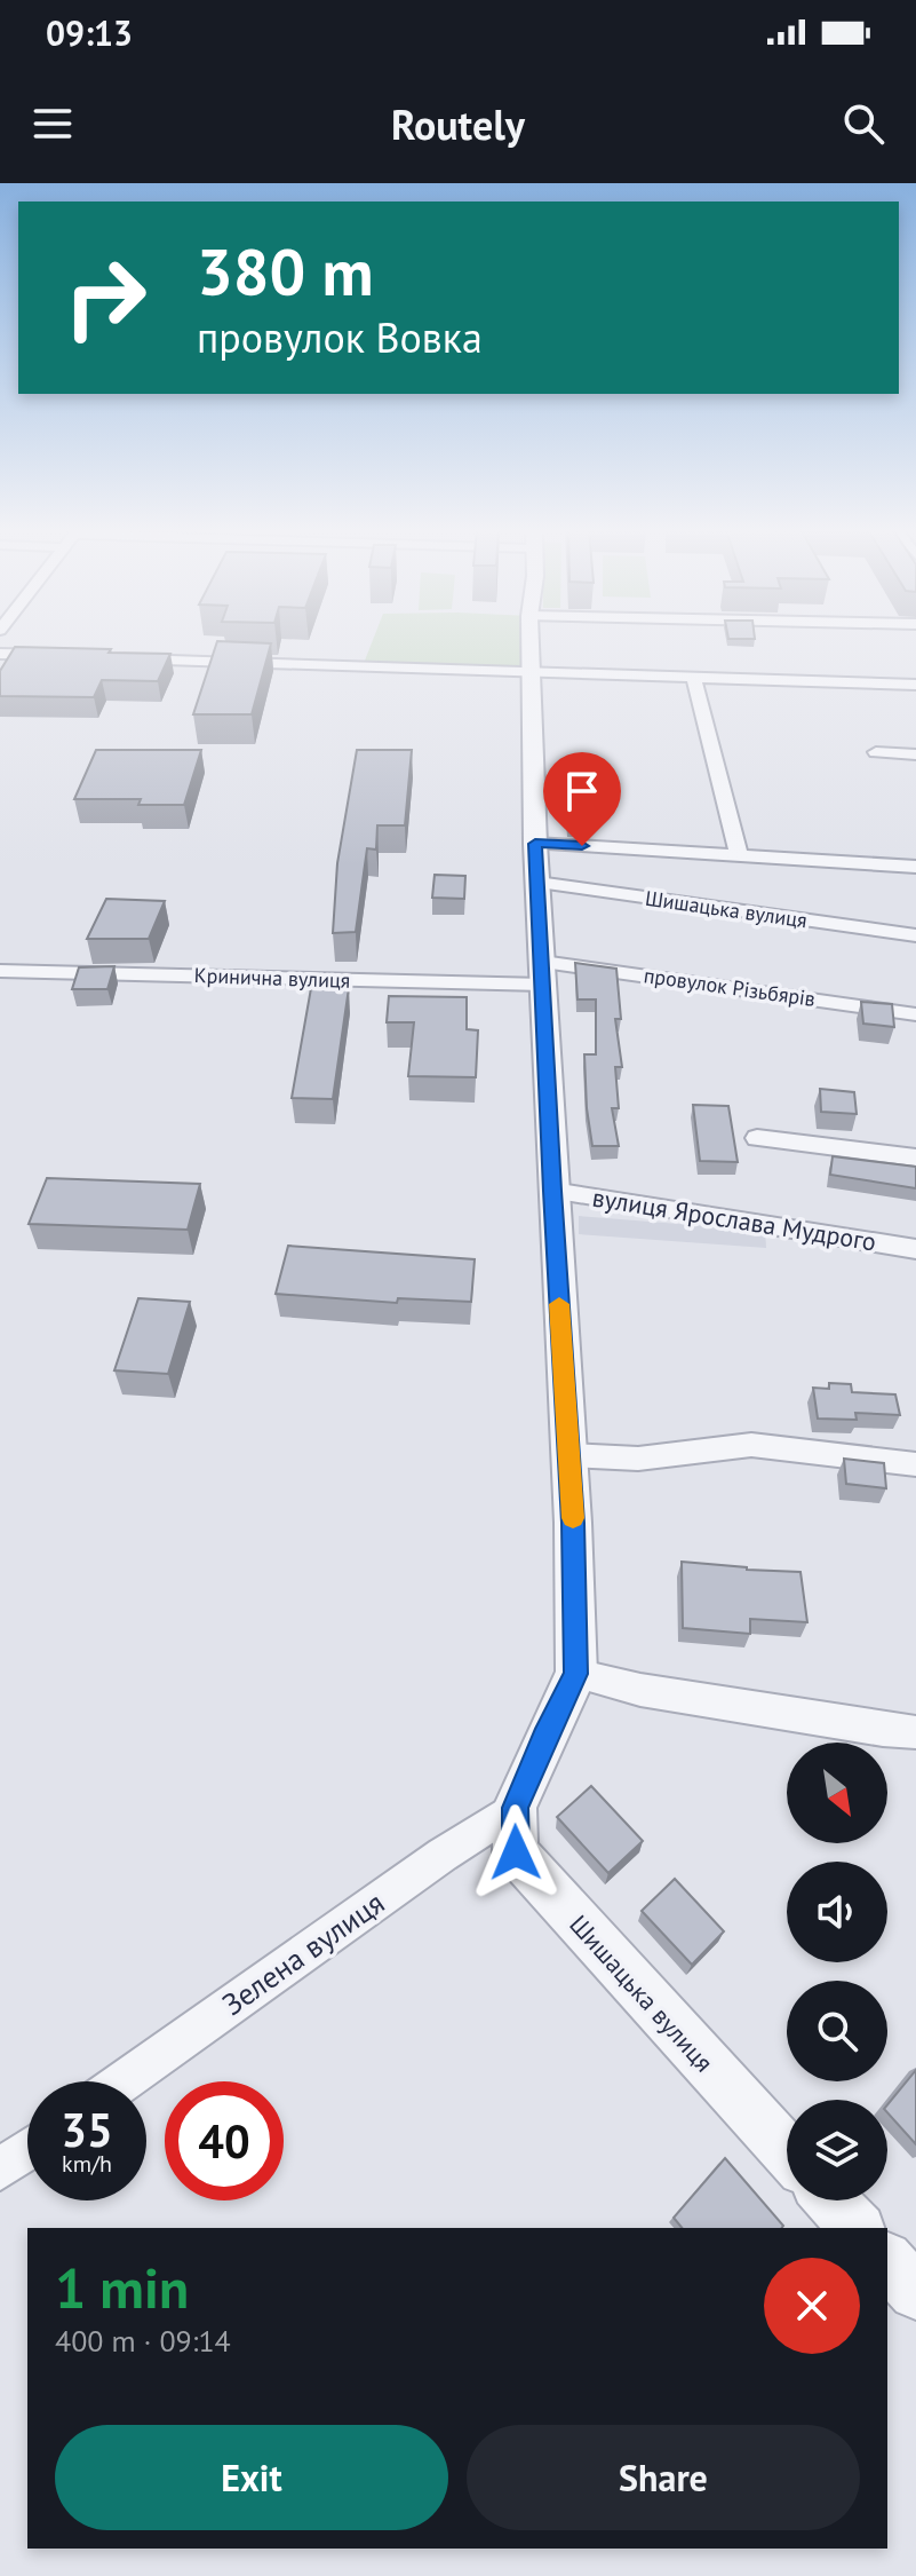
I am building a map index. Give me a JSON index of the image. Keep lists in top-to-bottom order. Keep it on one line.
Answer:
{"streets":{"street":["Шишацька вулиця","Кринична вулиця","провулок Різьбярів","вулиця Ярослава Мудрого","Зелена вулиця"]},"crossings":[["Шишацька вулиця","Кринична вулиця"],["Шишацька вулиця","провулок Різьбярів"],["Шишацька вулиця","вулиця Ярослава Мудрого"],["Шишацька вулиця","Зелена вулиця"],["Кринична вулиця","провулок Різьбярів"]],"north":"bottom right","page":{"status":"09:13","header":"Routely","turn":["380 m","провулок Вовка"],"speed":"35 km/h","limit":"40","heading":["1 min","400 m · 09:14"],"buttons":["Exit","Share"]}}
